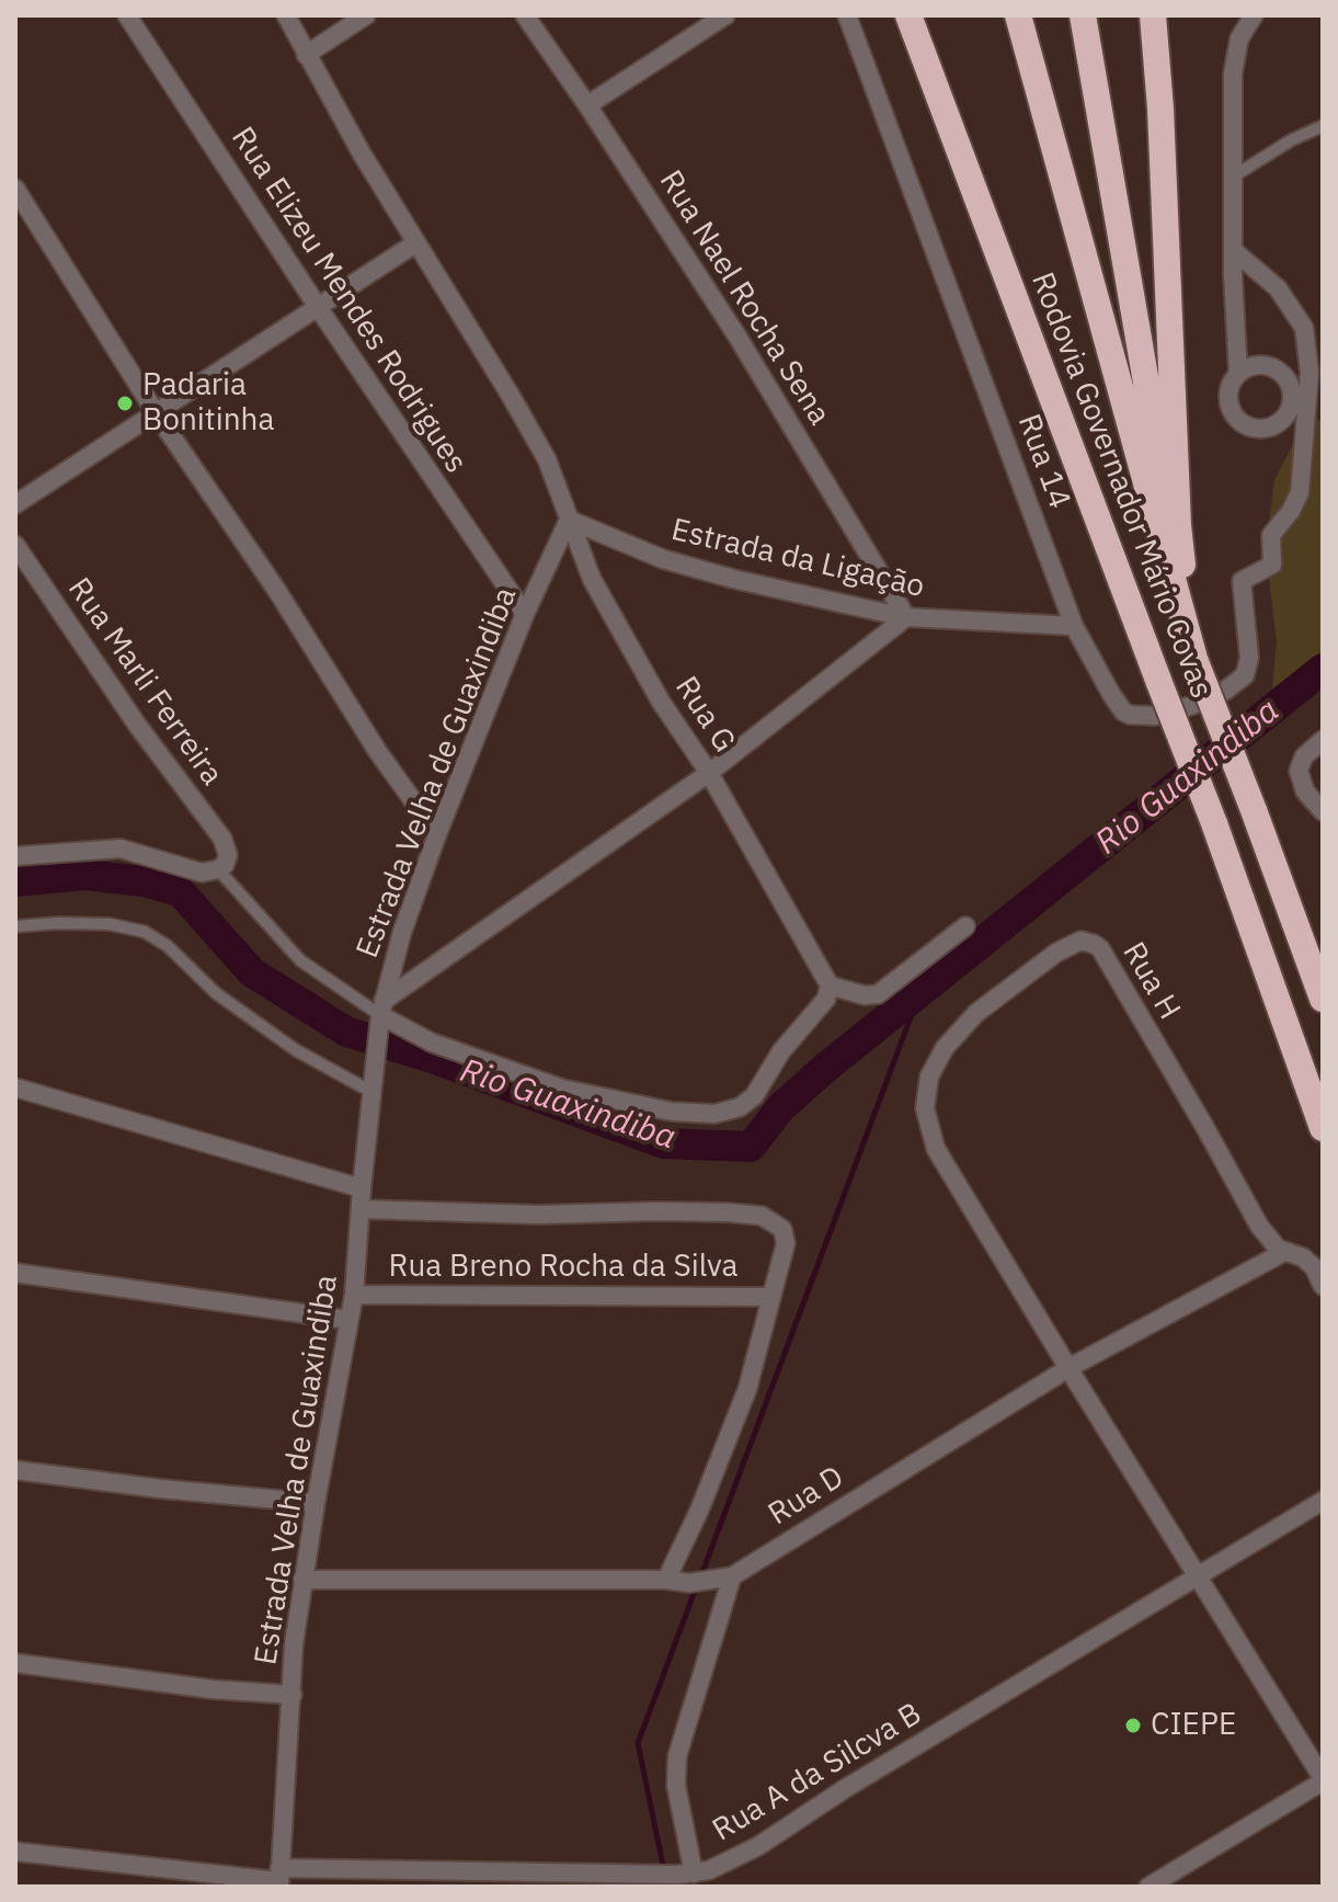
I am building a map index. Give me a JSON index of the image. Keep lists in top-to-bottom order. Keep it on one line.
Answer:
{"streets":{"highway":["Rodovia Governador Mário Covas"],"street":["Rua Nael Rocha Sena","Rua Elizeu Mendes Rodrigues","Rua 14","Estrada da Ligação","Rua Marli Ferreira","Rua G","Estrada Velha de Guaxindiba","Rua H","Rua Breno Rocha da Silva","Rua D","Rua A da Silcva B"]},"crossings":[["Rua Nael Rocha Sena","Estrada da Ligação"],["Rua Elizeu Mendes Rodrigues","Estrada Velha de Guaxindiba"],["Rua 14","Estrada da Ligação"],["Estrada da Ligação","Rua G"],["Estrada da Ligação","Estrada Velha de Guaxindiba"],["Rua G","Estrada Velha de Guaxindiba"],["Estrada Velha de Guaxindiba","Rua Breno Rocha da Silva"],["Estrada Velha de Guaxindiba","Rua D"],["Estrada Velha de Guaxindiba","Rua A da Silcva B"],["Rua H","Rua D"]],"water":["Rio Guaxindiba"],"places":["Padaria Bonitinha","CIEPE"]}
